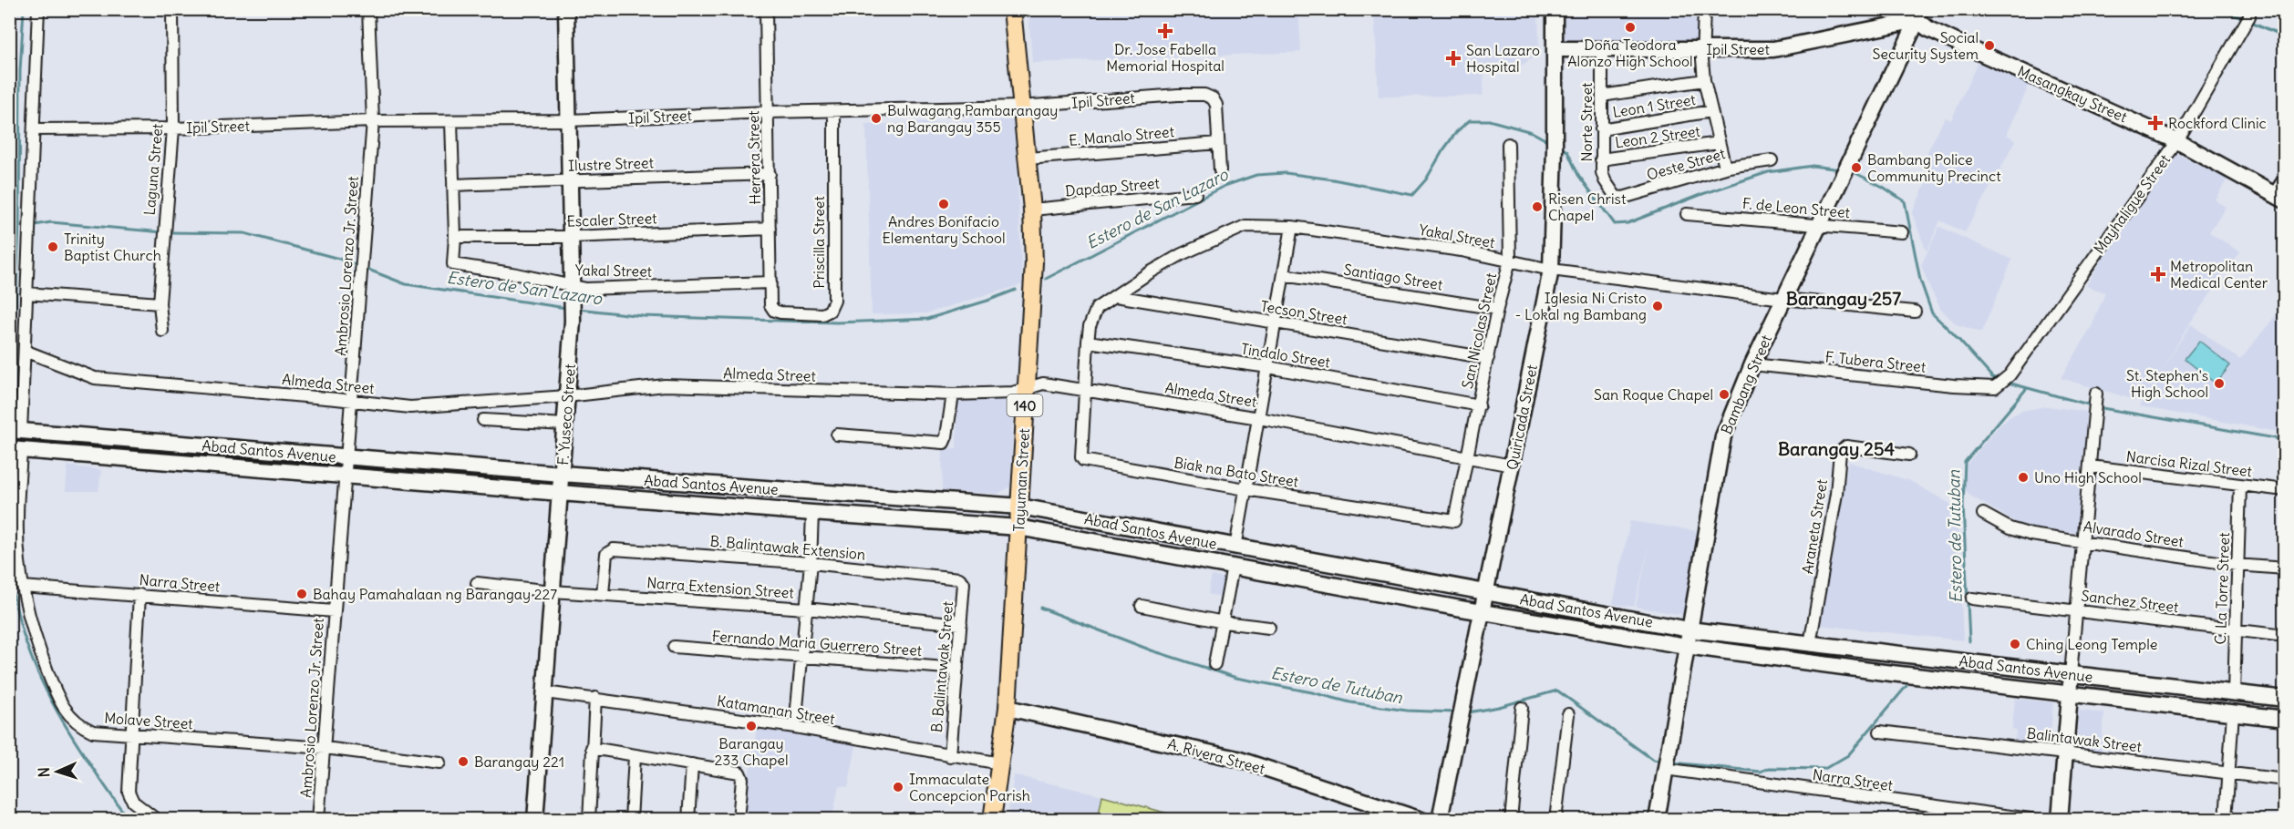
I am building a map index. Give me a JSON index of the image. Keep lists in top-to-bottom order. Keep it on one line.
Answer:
{"streets":{"main road":["Ipil Street","Masangkay Street","Bambang Street","140","F. Yuseco Street","Quiricada Street","Abad Santos Avenue","Tayuman Street","A. Rivera Street"],"street":["Leon 1 Street","Norte Street","E. Manalo Street","Leon 2 Street","Herrera Street","Ilustre Street","Oeste Street","Laguna Street","Dapdap Street","Mayhaligue Street","F. de Leon Street","Escaler Street","Yakal Street","Priscilla Street","Ambrosio Lorenzo Jr. Street","Santiago Street","Tecson Street","San Nicolas Street","Tindalo Street","F. Tubera Street","Almeda Street","Narcisa Rizal Street","Biak na Bato Street","Araneta Street","Alvarado Street","B. Balintawak Extension","Narra Street","Narra Extension Street","C. La Torre Street","Sanchez Street","Fernando Maria Guerrero Street","B. Balintawak Street","Katamanan Street","Molave Street","Balintawak Street"]},"crossings":[["Ipil Street","Masangkay Street"],["Ipil Street","Norte Street"],["Ipil Street","E. Manalo Street"],["Ipil Street","Herrera Street"],["Ipil Street","Laguna Street"],["Ipil Street","Priscilla Street"],["Ipil Street","Ambrosio Lorenzo Jr. Street"],["Ipil Street","Bambang Street"],["Ipil Street","F. Yuseco Street"],["Ipil Street","Quiricada Street"],["Ipil Street","Tayuman Street"],["Masangkay Street","Mayhaligue Street"],["Masangkay Street","Bambang Street"],["Leon 1 Street","Norte Street"],["Norte Street","Leon 2 Street"],["Norte Street","Oeste Street"],["E. Manalo Street","Tayuman Street"],["Herrera Street","Ilustre Street"],["Herrera Street","Escaler Street"],["Herrera Street","Yakal Street"],["Herrera Street","Priscilla Street"],["Ilustre Street","F. Yuseco Street"],["Dapdap Street","Tayuman Street"],["Mayhaligue Street","F. Tubera Street"],["F. de Leon Street","Bambang Street"],["Escaler Street","Yakal Street"],["Escaler Street","F. Yuseco Street"],["Yakal Street","Tecson Street"],["Yakal Street","San Nicolas Street"],["Yakal Street","Tindalo Street"],["Yakal Street","Almeda Street"],["Yakal Street","Bambang Street"],["Yakal Street","F. Yuseco Street"],["Yakal Street","Quiricada Street"],["Yakal Street","Biak na Bato Street"],["Ambrosio Lorenzo Jr. Street","Almeda Street"],["Ambrosio Lorenzo Jr. Street","Abad Santos Avenue"],["Ambrosio Lorenzo Jr. Street","Narra Street"],["Ambrosio Lorenzo Jr. Street","Molave Street"],["Santiago Street","San Nicolas Street"],["Tecson Street","San Nicolas Street"],["San Nicolas Street","Tindalo Street"],["San Nicolas Street","Almeda Street"],["San Nicolas Street","Biak na Bato Street"],["F. Tubera Street","Bambang Street"],["Almeda Street","F. Yuseco Street"],["Almeda Street","Quiricada Street"],["Almeda Street","Biak na Bato Street"],["Almeda Street","Tayuman Street"],["Bambang Street","Abad Santos Avenue"],["Bambang Street","Narra Street"],["F. Yuseco Street","Abad Santos Avenue"],["F. Yuseco Street","Narra Extension Street"],["F. Yuseco Street","Katamanan Street"],["Quiricada Street","Abad Santos Avenue"],["Abad Santos Avenue","Tayuman Street"],["Abad Santos Avenue","Araneta Street"],["Abad Santos Avenue","C. La Torre Street"],["Abad Santos Avenue","Molave Street"],["Narcisa Rizal Street","C. La Torre Street"],["Tayuman Street","Katamanan Street"],["Tayuman Street","A. Rivera Street"],["Alvarado Street","C. La Torre Street"],["B. Balintawak Extension","Narra Extension Street"],["B. Balintawak Extension","B. Balintawak Street"],["Narra Street","Molave Street"],["Narra Extension Street","B. Balintawak Street"],["C. La Torre Street","Sanchez Street"],["Fernando Maria Guerrero Street","B. Balintawak Street"],["B. Balintawak Street","Katamanan Street"]],"districts":["Barangay 257","Barangay 254"],"water":["Estero de San Lazaro","Estero de Tutuban"],"places":{"other":["Doña Teodora Alonzo High School","Social Security System","Bulwagang Pambarangay ng Barangay 355","Bambang Police Community Precinct","Andres Bonifacio Elementary School","Risen Christ Chapel","Trinity Baptist Church","Iglesia Ni Cristo - Lokal ng Bambang","St. Stephen's High School","San Roque Chapel","Uno High School","Bahay Pamahalaan ng Barangay 227","Ching Leong Temple","Barangay 233 Chapel","Barangay 221","Immaculate Concepcion Parish"],"health":["Dr. Jose Fabella Memorial Hospital","San Lazaro Hospital","Rockford Clinic","Metropolitan Medical Center"]},"north":"left"}
